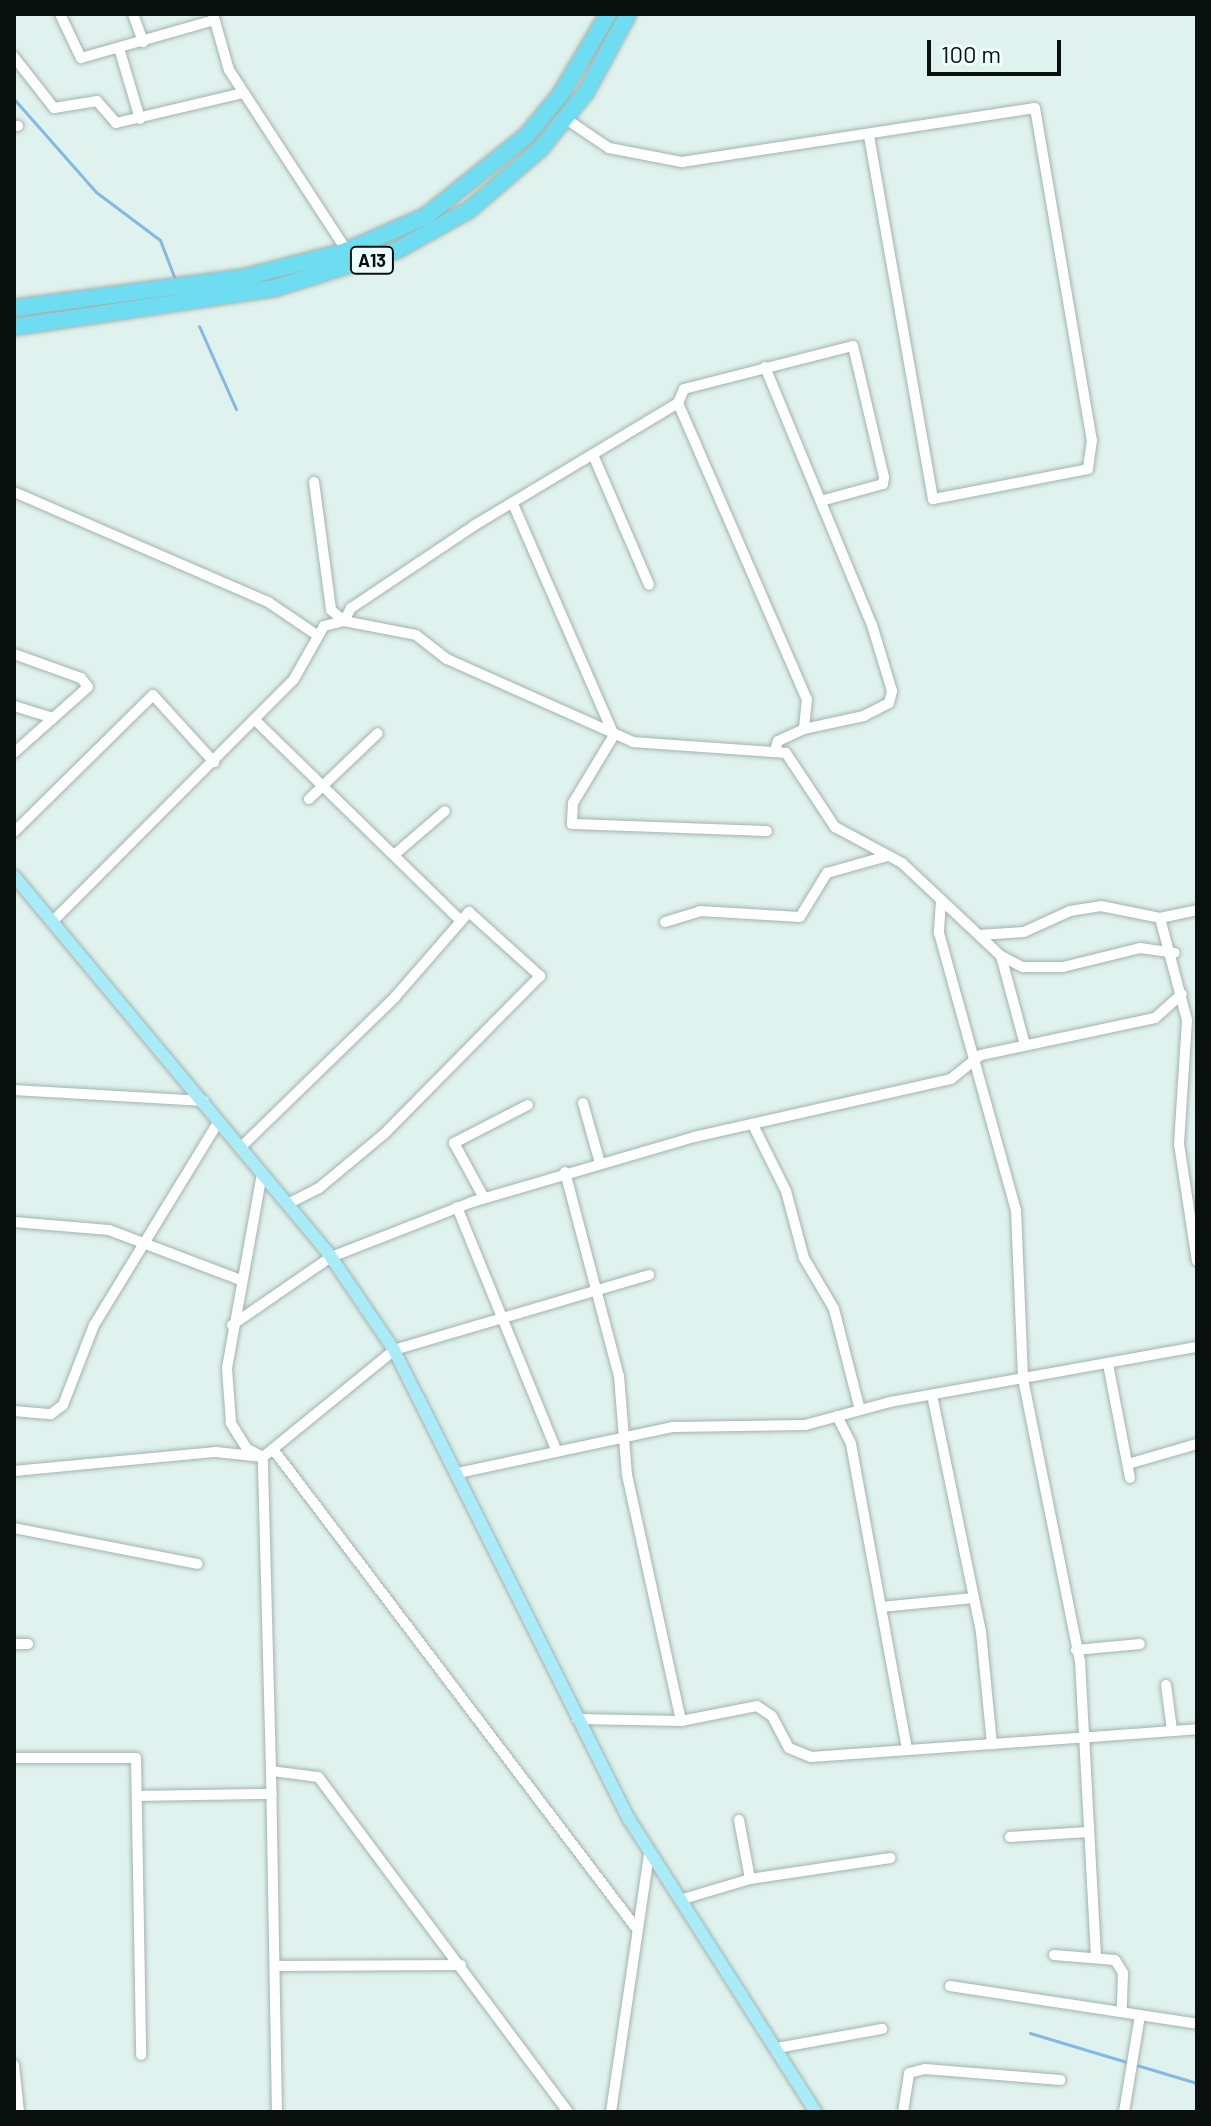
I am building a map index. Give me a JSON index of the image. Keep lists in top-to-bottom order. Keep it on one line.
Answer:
{"streets":{"highway":["A13"]},"scale_bar":"100 m"}
